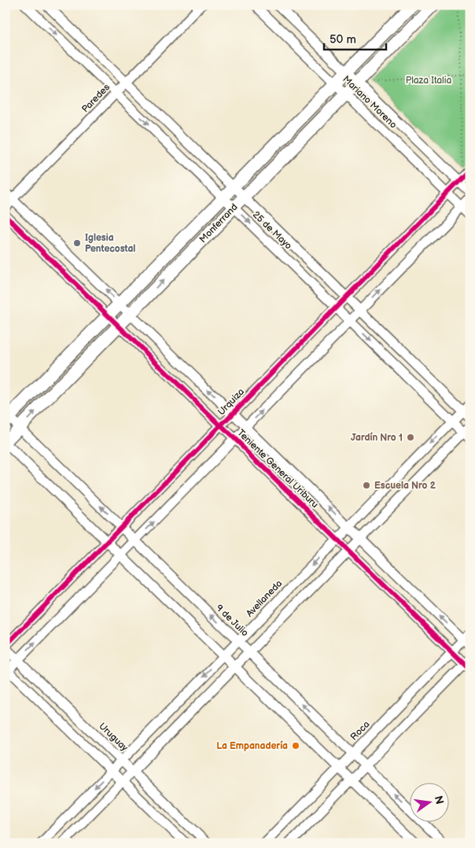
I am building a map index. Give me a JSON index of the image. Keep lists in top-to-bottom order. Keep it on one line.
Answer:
{"streets":{"street":["Paredes","Mariano Moreno","Monferrand","25 de Mayo","Urquiza","Teniente General Uriburu","Avellaneda","9 de Julio","Roca","Uruguay"]},"crossings":[["Paredes","25 de Mayo"],["Paredes","Teniente General Uriburu"],["Mariano Moreno","Monferrand"],["Mariano Moreno","Urquiza"],["Monferrand","25 de Mayo"],["Monferrand","Teniente General Uriburu"],["Monferrand","9 de Julio"],["25 de Mayo","Urquiza"],["25 de Mayo","Avellaneda"],["Urquiza","Teniente General Uriburu"],["Urquiza","9 de Julio"],["Urquiza","Uruguay"],["Teniente General Uriburu","Avellaneda"],["Teniente General Uriburu","Roca"],["Avellaneda","9 de Julio"],["Avellaneda","Uruguay"],["9 de Julio","Roca"]],"parks":["Plaza Italia"],"places":["Iglesia Pentecostal","Jardín Nro 1","Escuela Nro 2","La Empanadería"],"scale_bar":"50 m","north":"right"}
